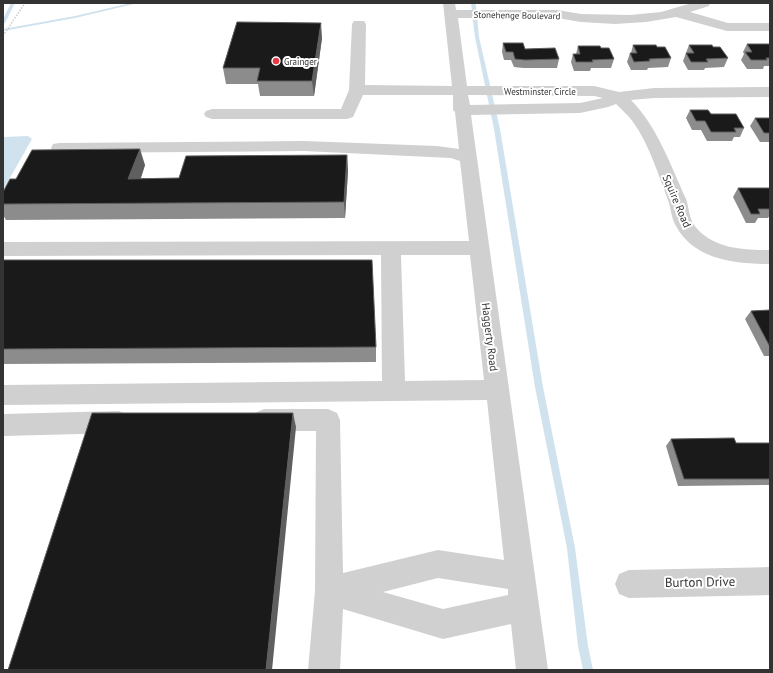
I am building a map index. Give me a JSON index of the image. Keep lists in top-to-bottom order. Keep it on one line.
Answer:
{"streets":{"street":["Stonehenge Boulevard","Westminster Circle","Squire Road","Haggerty Road","Burton Drive"]},"crossings":[["Stonehenge Boulevard","Haggerty Road"],["Westminster Circle","Squire Road"],["Westminster Circle","Haggerty Road"]],"places":["Grainger"]}
